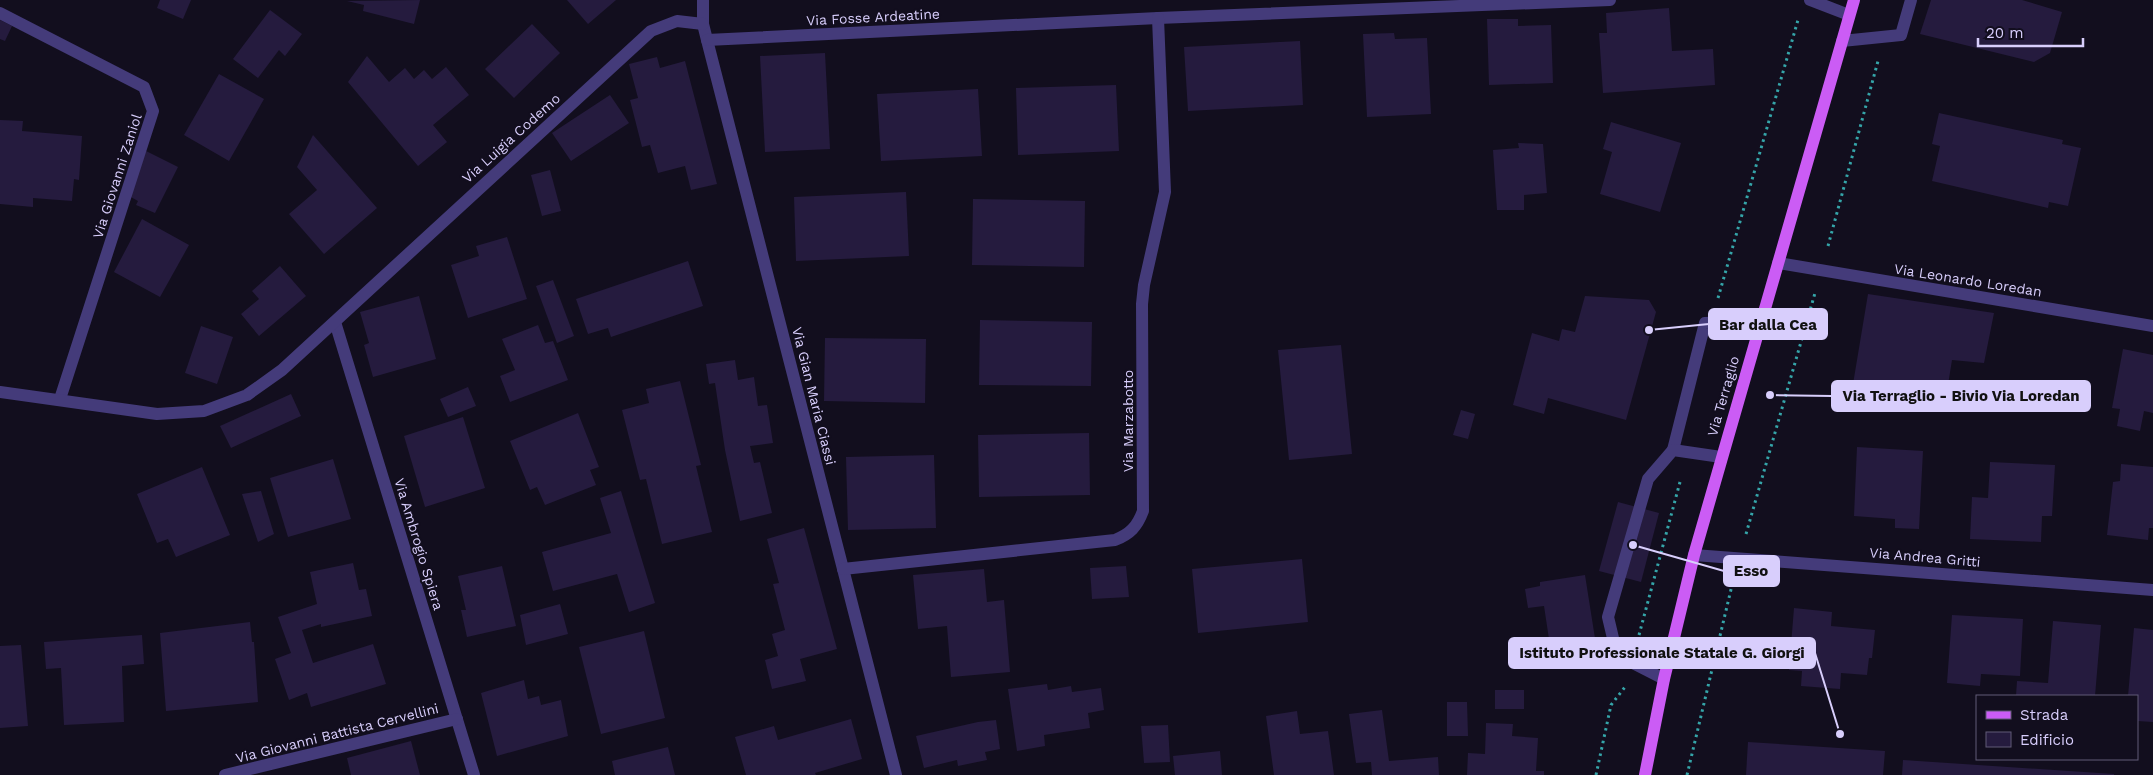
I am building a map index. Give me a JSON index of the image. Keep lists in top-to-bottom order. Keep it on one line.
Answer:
{"streets":{"main road":["Via Terraglio"],"street":["Via Fosse Ardeatine","Via Luigia Codemo","Via Giovanni Zaniol","Via Leonardo Loredan","Via Gian Maria Ciassi","Via Marzabotto","Via Ambrogio Spiera","Via Andrea Gritti","Via Giovanni Battista Cervellini"]},"crossings":[["Via Fosse Ardeatine","Via Gian Maria Ciassi"],["Via Fosse Ardeatine","Via Marzabotto"],["Via Luigia Codemo","Via Gian Maria Ciassi"],["Via Luigia Codemo","Via Ambrogio Spiera"],["Via Leonardo Loredan","Via Terraglio"],["Via Gian Maria Ciassi","Via Marzabotto"],["Via Terraglio","Via Andrea Gritti"],["Via Ambrogio Spiera","Via Giovanni Battista Cervellini"]],"places":["Bar dalla Cea","Via Terraglio - Bivio Via Loredan","Esso","Istituto Professionale Statale G. Giorgi"],"legend":["Strada","Edificio"],"scale_bar":"20 m"}
